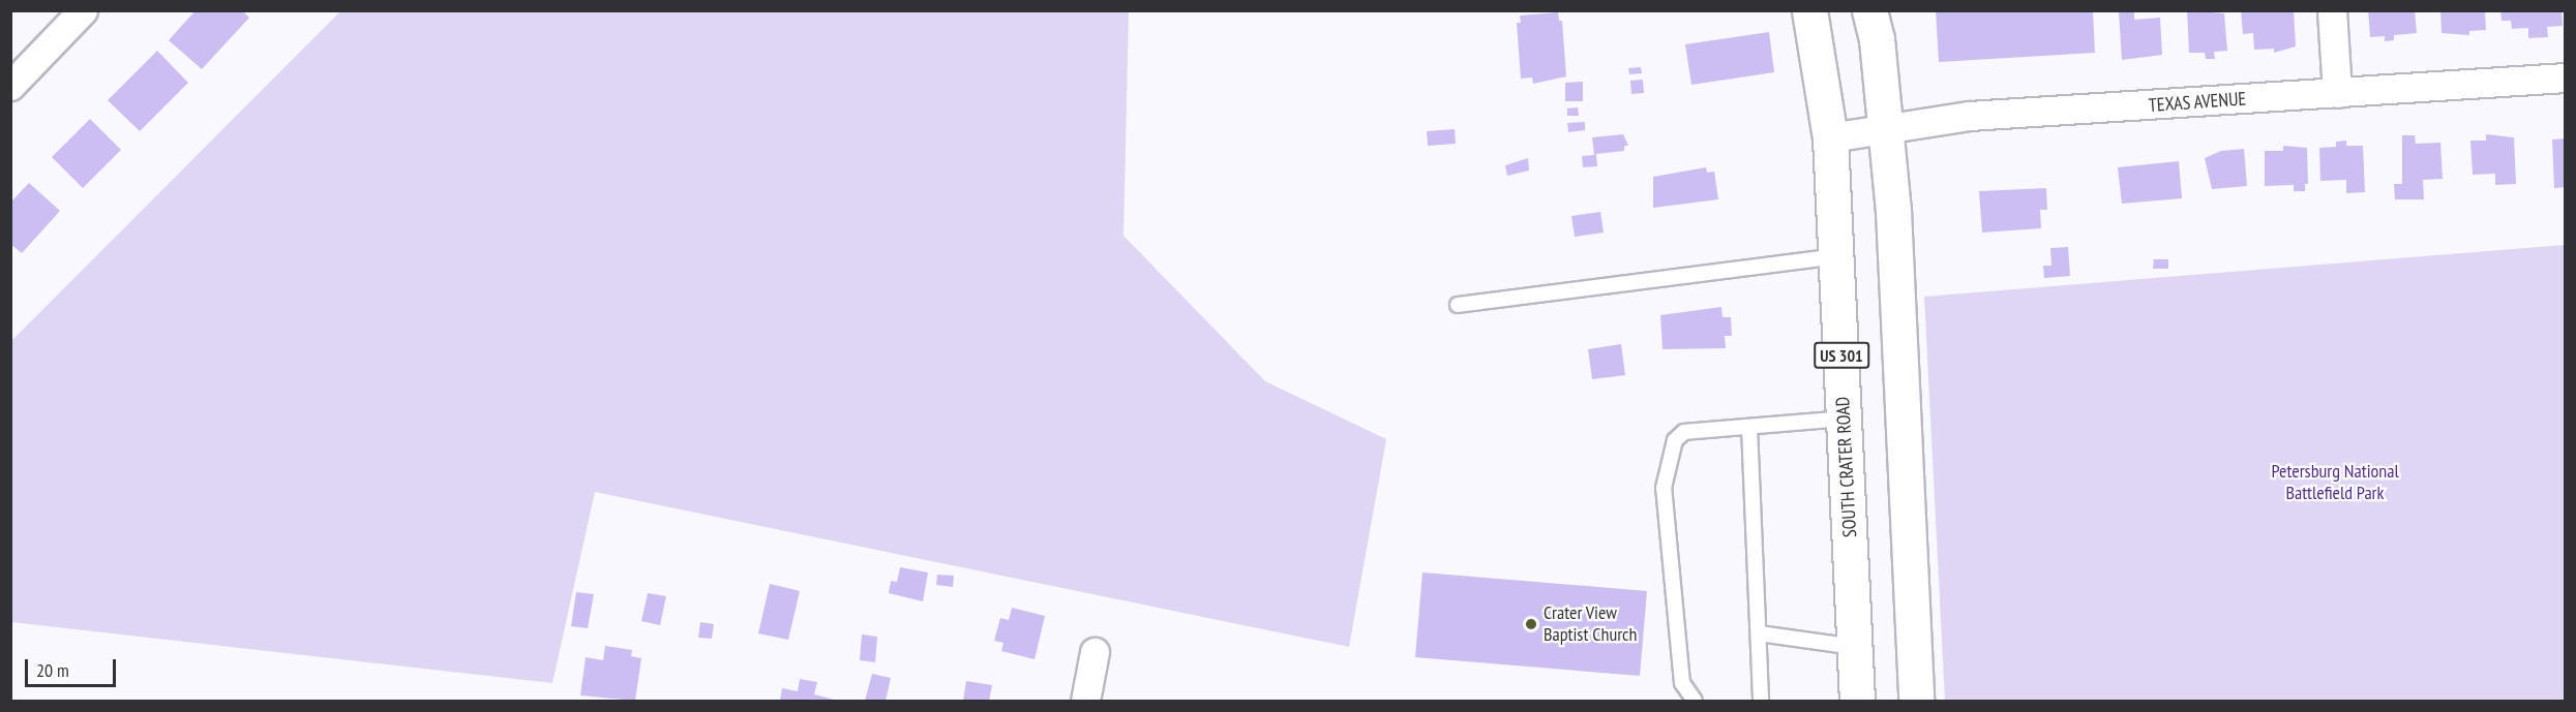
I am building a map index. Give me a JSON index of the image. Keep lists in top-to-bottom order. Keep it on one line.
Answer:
{"streets":{"main road":["US 301","SOUTH CRATER ROAD"],"street":["TEXAS AVENUE"]},"crossings":[["TEXAS AVENUE","SOUTH CRATER ROAD"]],"parks":["Petersburg National Battlefield Park"],"places":["Crater View Baptist Church"],"scale_bar":"20 m"}
